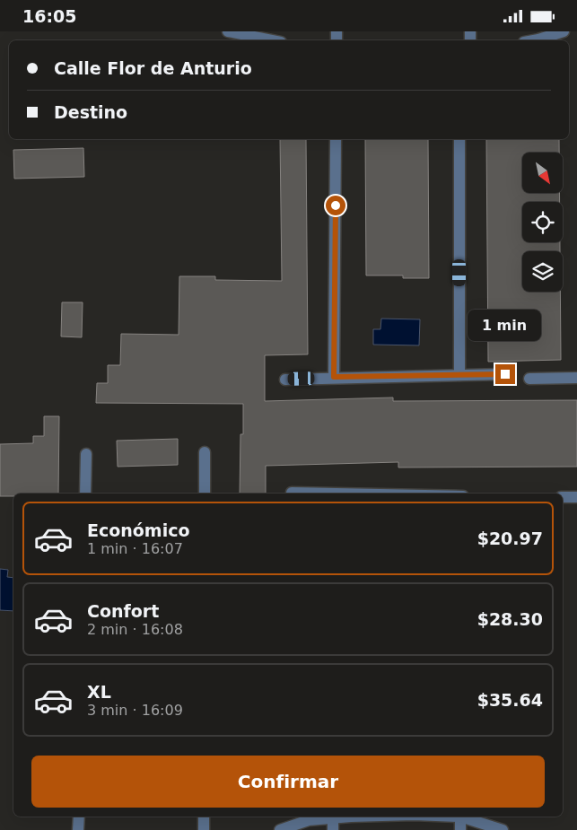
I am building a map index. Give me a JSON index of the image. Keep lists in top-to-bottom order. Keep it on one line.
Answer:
{"north":"bottom right","page":{"status":"16:05","banner":["Calle Flor de Anturio","Destino"],"bubble":"1 min","list":[{"name":"Económico","note":"1 min · 16:07","value":"$20.97"},{"name":"Confort","note":"2 min · 16:08","value":"$28.30"},{"name":"XL","note":"3 min · 16:09","value":"$35.64"}],"buttons":"Confirmar"}}
